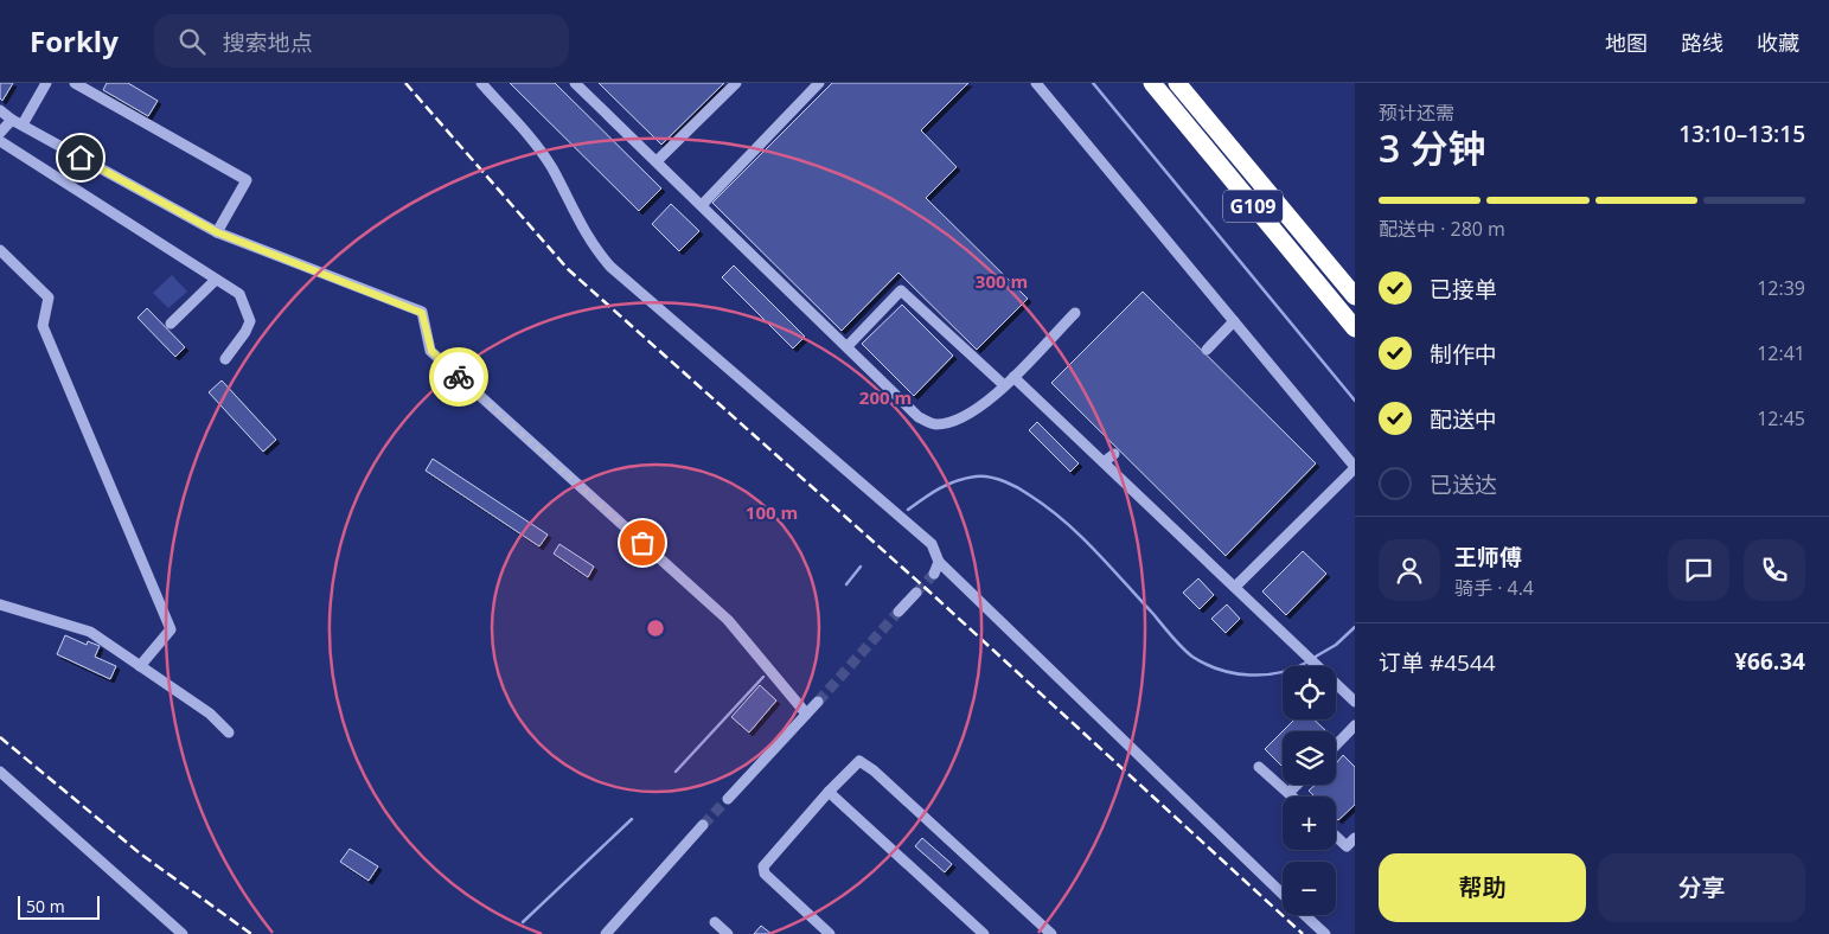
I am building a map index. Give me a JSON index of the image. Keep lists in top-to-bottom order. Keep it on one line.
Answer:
{"streets":{"highway":["G109"]},"scale_bar":"50 m","page":{"header":"Forkly","search":"搜索地点","nav":["地图","路线","收藏"],"heading":["3 分钟","预计还需","13:10–13:15"],"panel":["王师傅","骑手 · 4.4","订单 #4544","¥66.34"],"bar":"配送中 · 280 m","list":[["已接单","12:39"],["制作中","12:41"],["配送中","12:45"],"已送达"],"map_buttons":["+","−"],"buttons":["帮助","分享"],"scale":"50 m"},"rings":["300 m","200 m","100 m"]}
